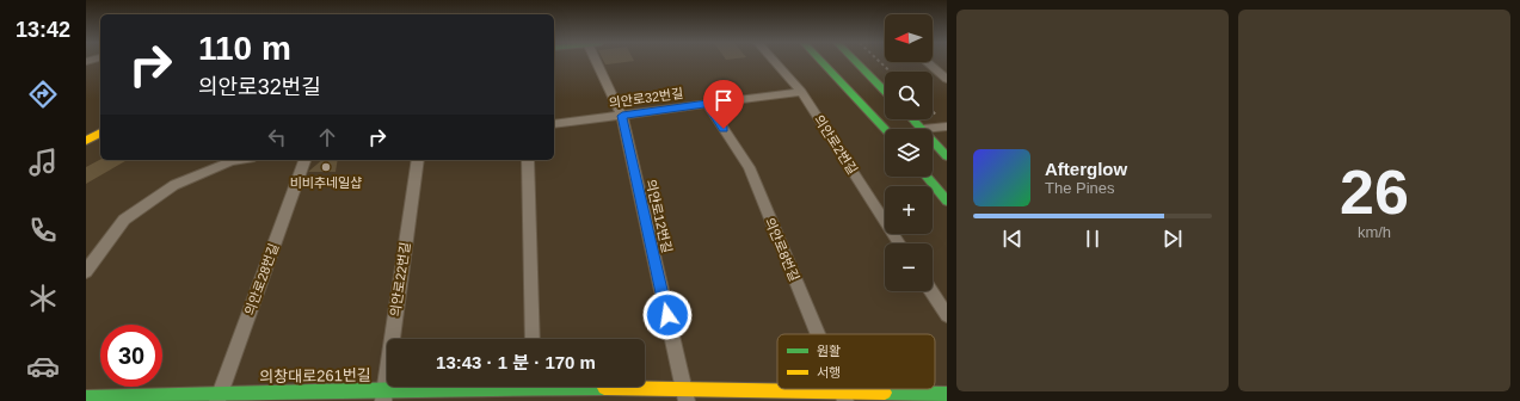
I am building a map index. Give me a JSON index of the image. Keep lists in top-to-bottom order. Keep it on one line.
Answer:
{"streets":{"street":["의안로32번길","의안로2번길","의안로12번길","의안로8번길","의안로28번길","의안로22번길","의창대로261번길"]},"crossings":[["의안로32번길","의안로2번길"],["의안로32번길","의안로12번길"],["의안로32번길","의안로8번길"],["의안로12번길","의창대로261번길"],["의안로28번길","의창대로261번길"],["의안로22번길","의창대로261번길"]],"places":["비비추네일샵"],"legend":["원활","서행"],"north":"left","page":{"tabs":"13:42","tile":["26","km/h"],"map_buttons":["+","−"],"turn":["110 m","의안로32번길"],"song":["Afterglow","The Pines"],"limit":"30","trip":"13:43 · 1 분 · 170 m"}}
